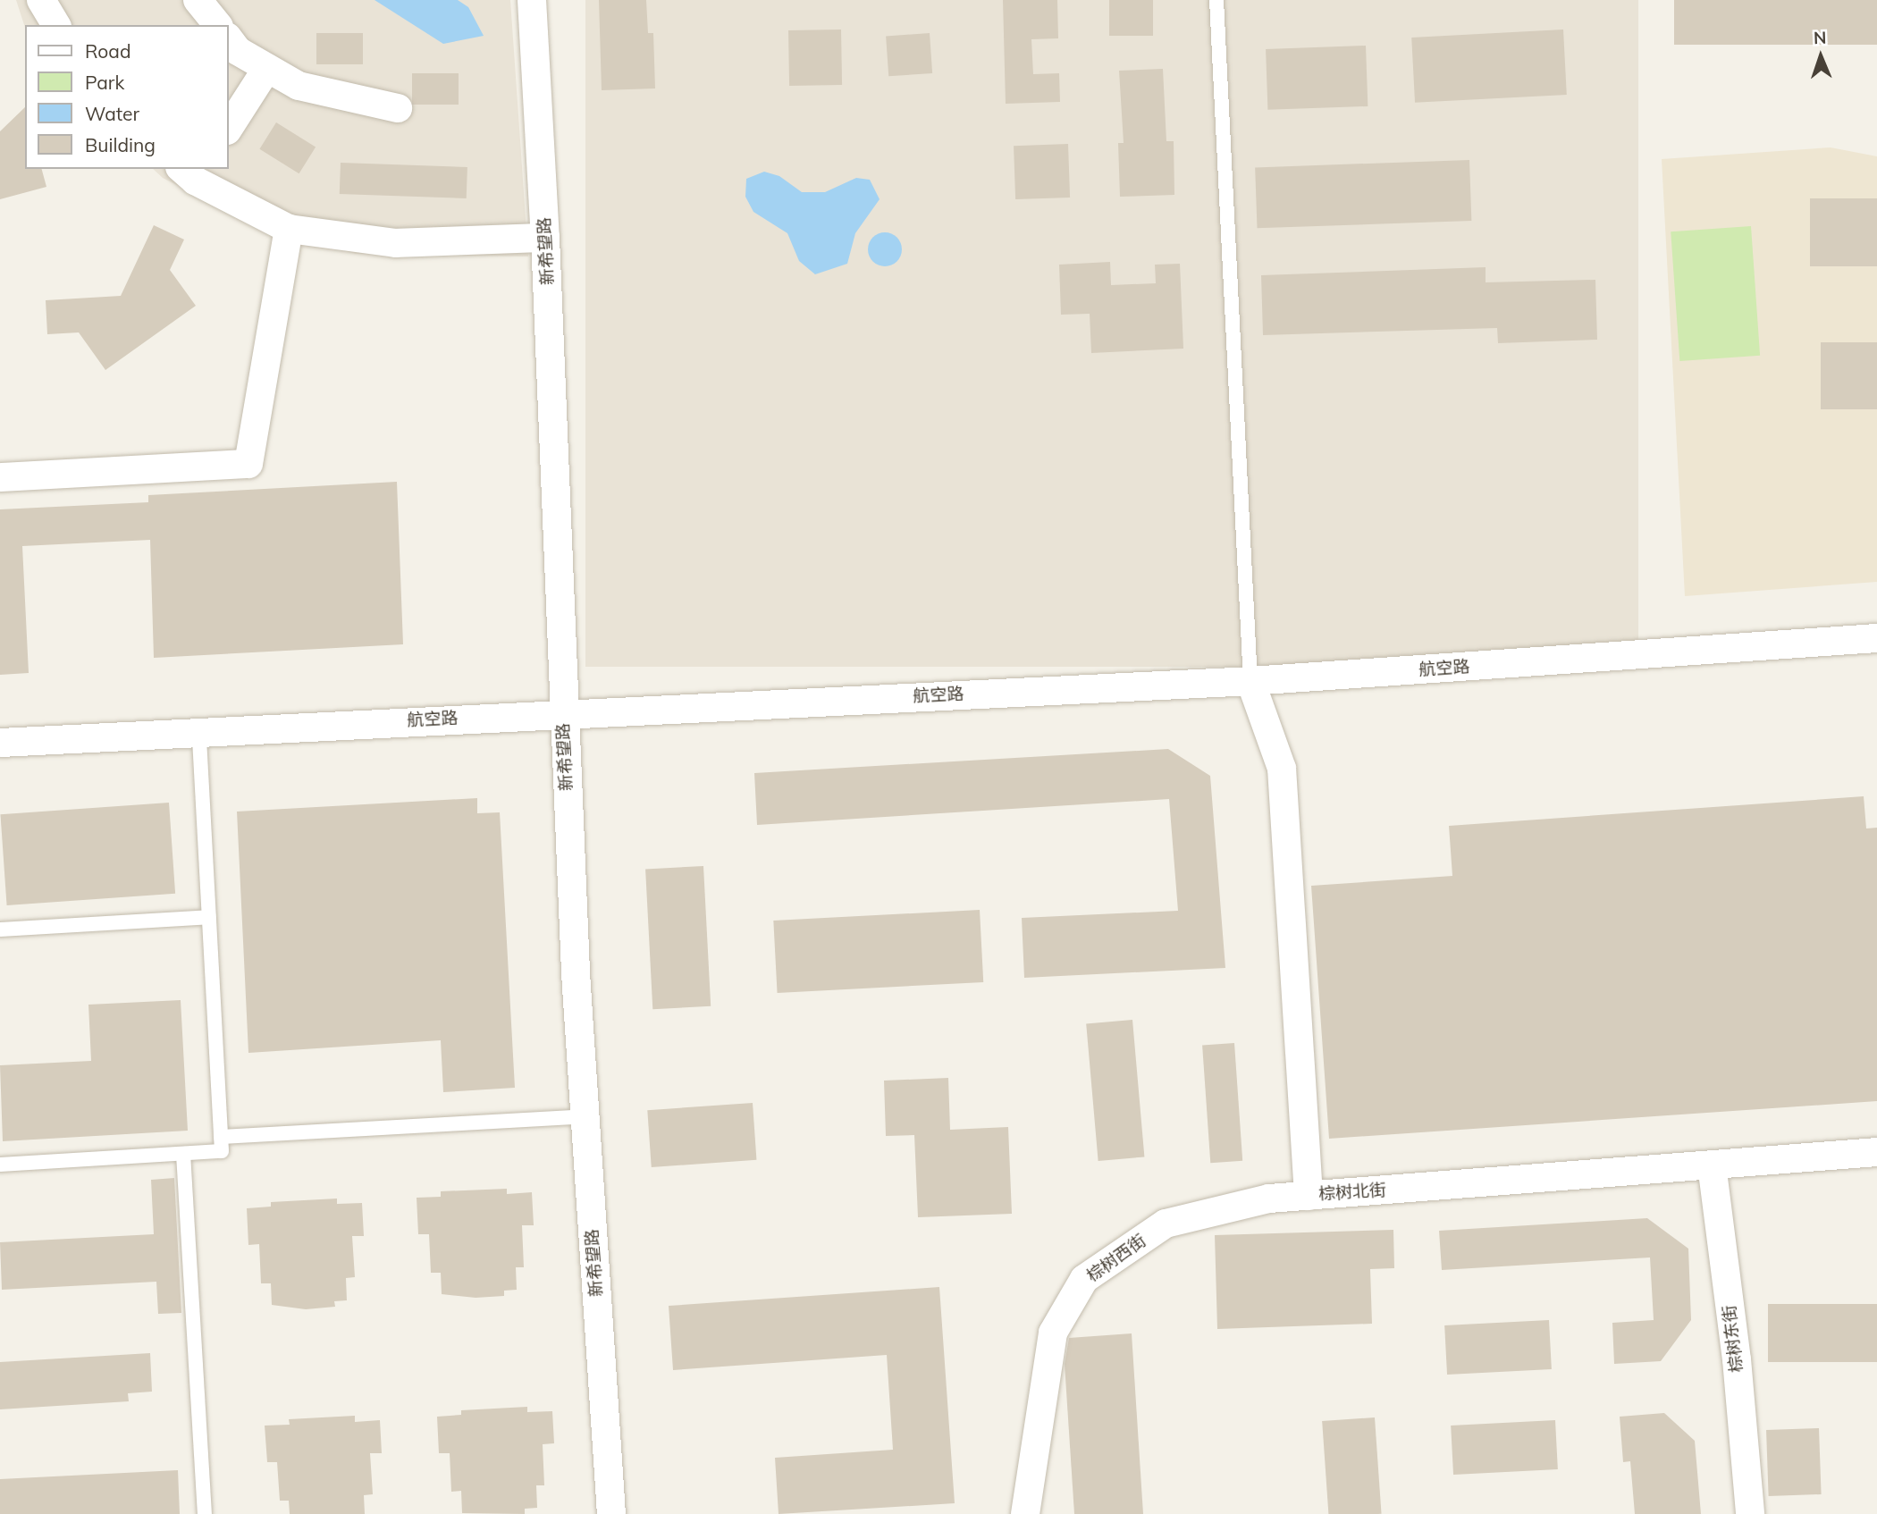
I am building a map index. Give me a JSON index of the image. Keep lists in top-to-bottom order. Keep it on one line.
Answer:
{"streets":{"street":["新希望路","航空路","棕树北街","棕树西街","棕树东街"]},"crossings":[["新希望路","航空路"],["航空路","棕树北街"],["棕树北街","棕树西街"],["棕树北街","棕树东街"]],"legend":["Road","Park","Water","Building"],"north":"top"}
